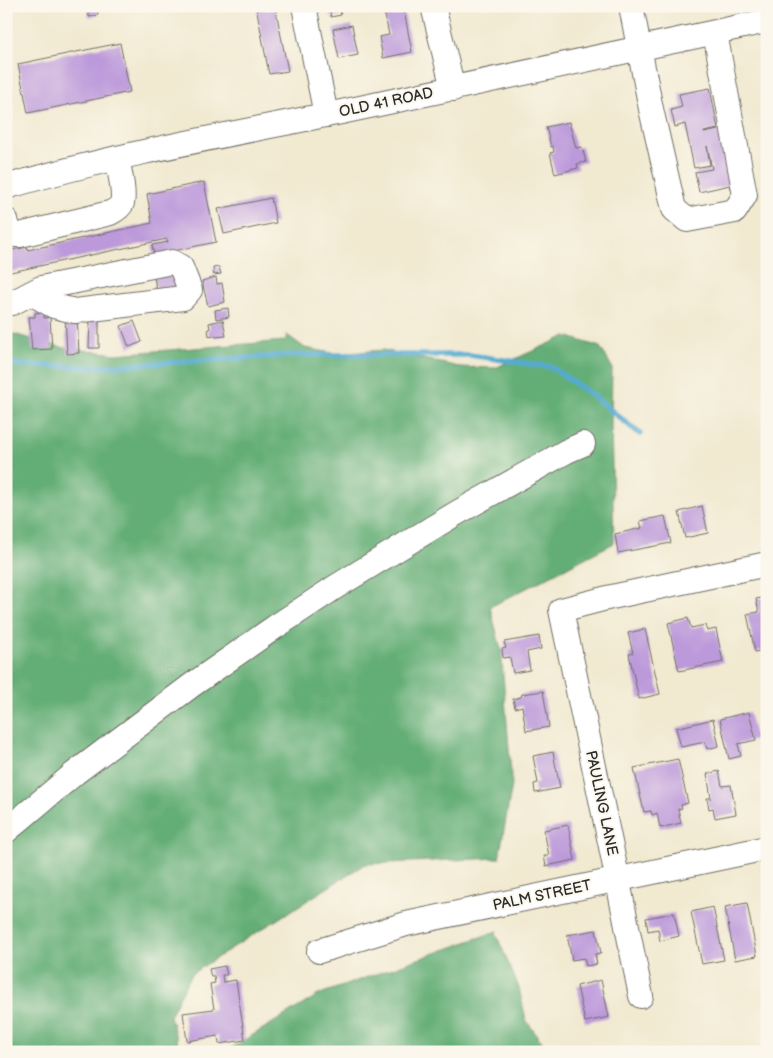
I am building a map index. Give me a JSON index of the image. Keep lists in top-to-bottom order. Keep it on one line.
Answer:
{"streets":{"street":["OLD 41 ROAD","PAULING LANE","PALM STREET"]},"crossings":[["PAULING LANE","PALM STREET"]]}
